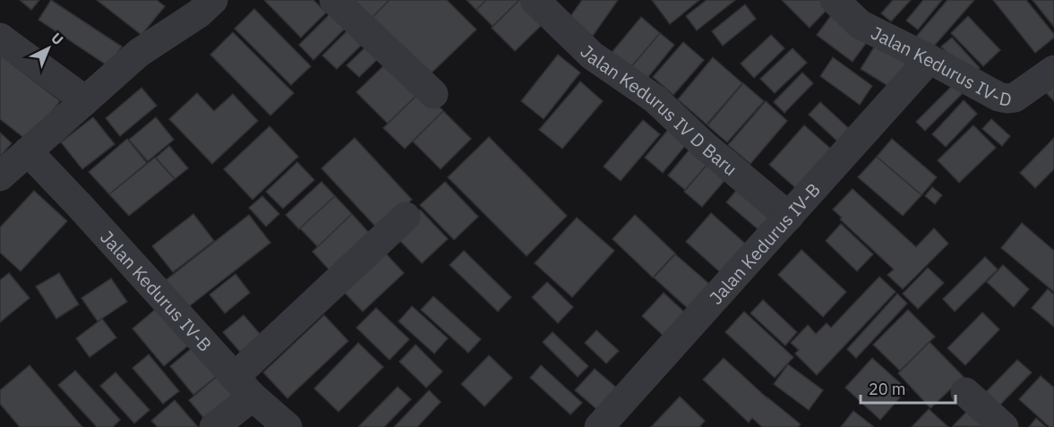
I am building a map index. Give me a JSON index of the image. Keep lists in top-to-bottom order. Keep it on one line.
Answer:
{"streets":{"street":["Jalan Kedurus IV-D","Jalan Kedurus IV D Baru","Jalan Kedurus IV-B"]},"crossings":[["Jalan Kedurus IV-D","Jalan Kedurus IV-B"],["Jalan Kedurus IV D Baru","Jalan Kedurus IV-B"]],"scale_bar":"20 m","north":"top right"}
